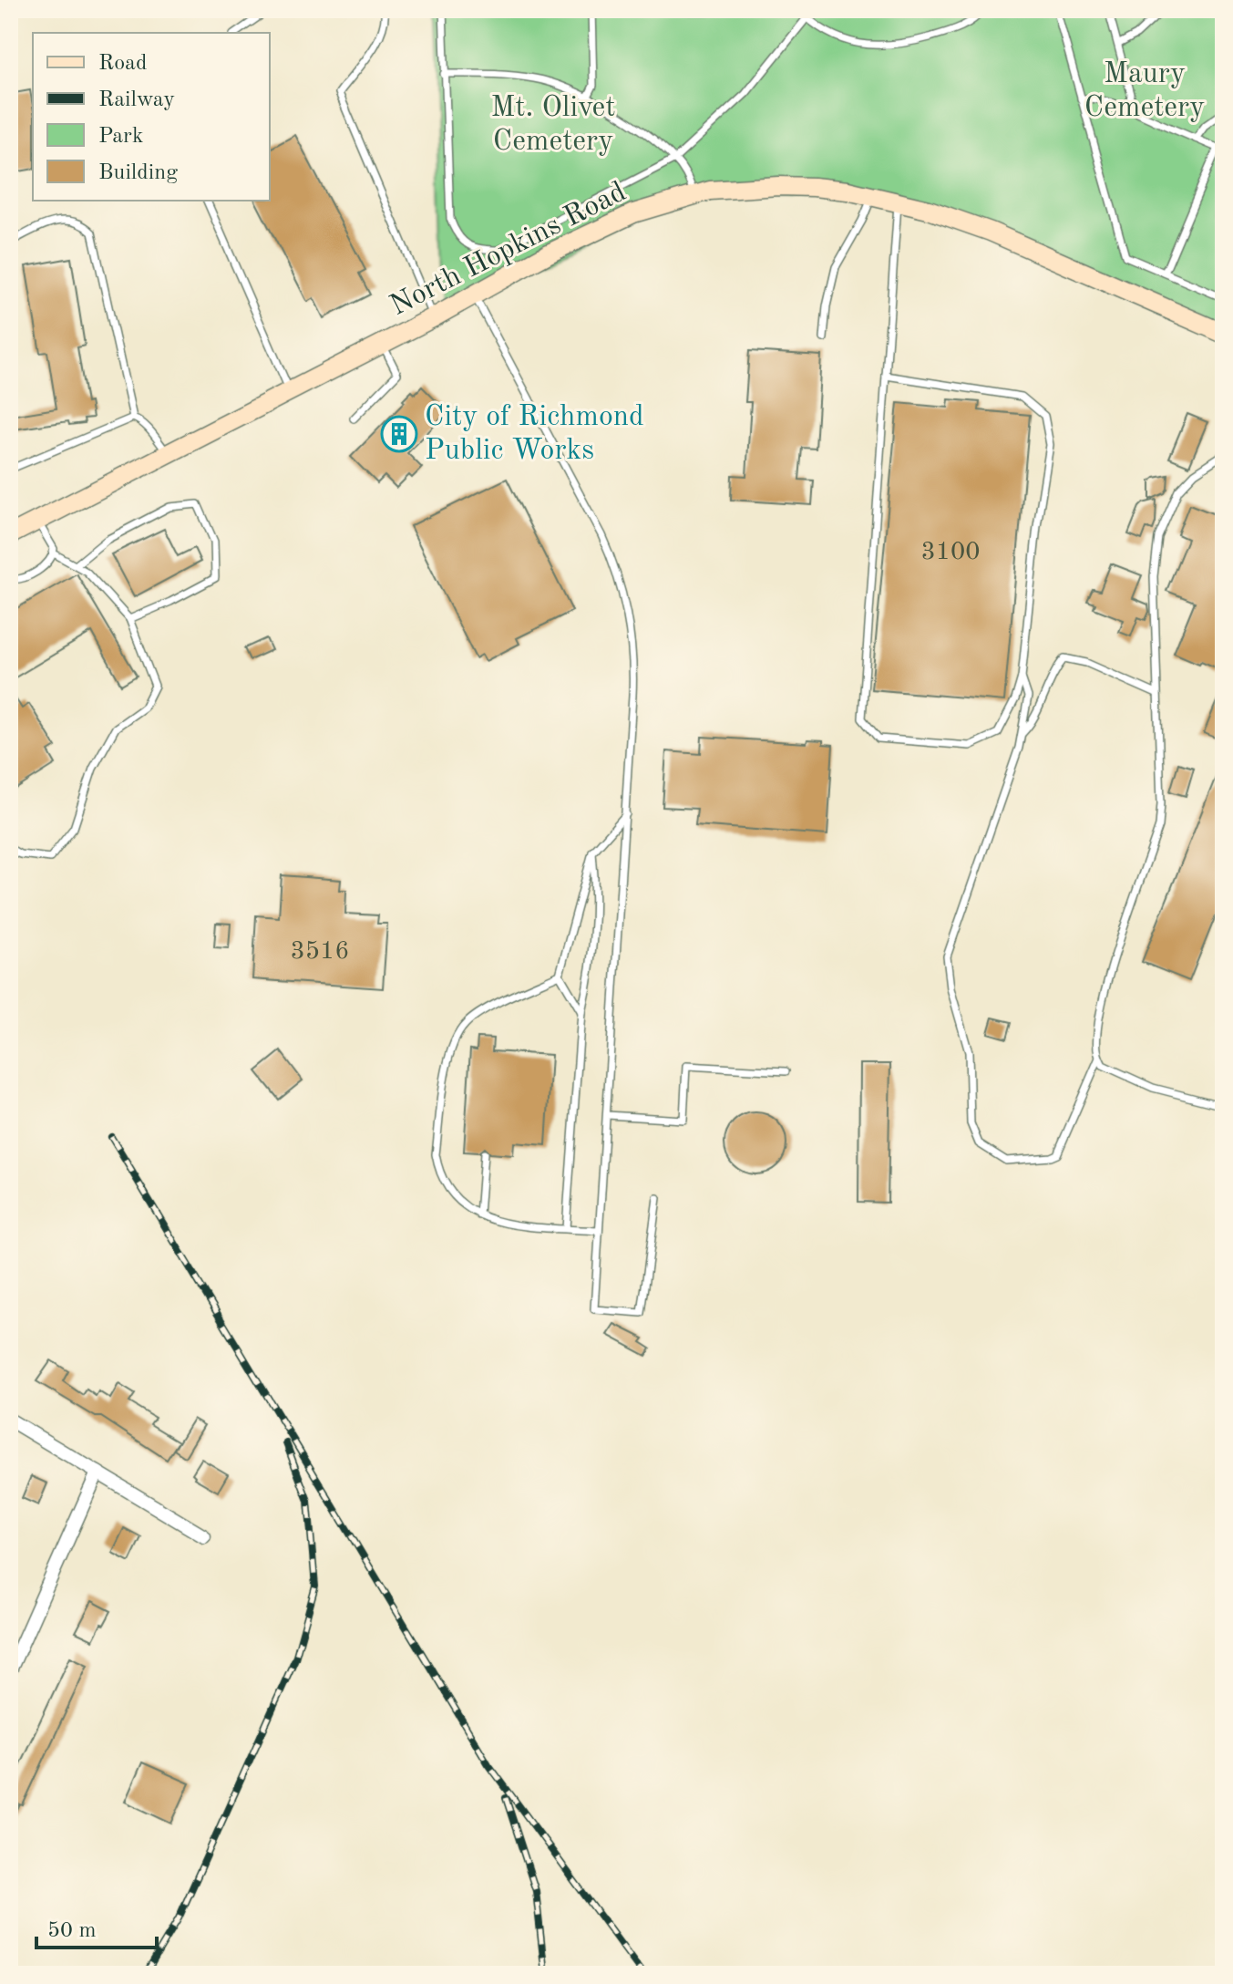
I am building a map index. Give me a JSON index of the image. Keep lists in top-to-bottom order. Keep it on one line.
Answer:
{"streets":{"main road":["North Hopkins Road"]},"parks":["Maury Cemetery","Mt. Olivet Cemetery"],"places":{"building":["City of Richmond Public Works"]},"house_numbers":["3100","3516"],"legend":["Road","Railway","Park","Building"],"scale_bar":"50 m"}
